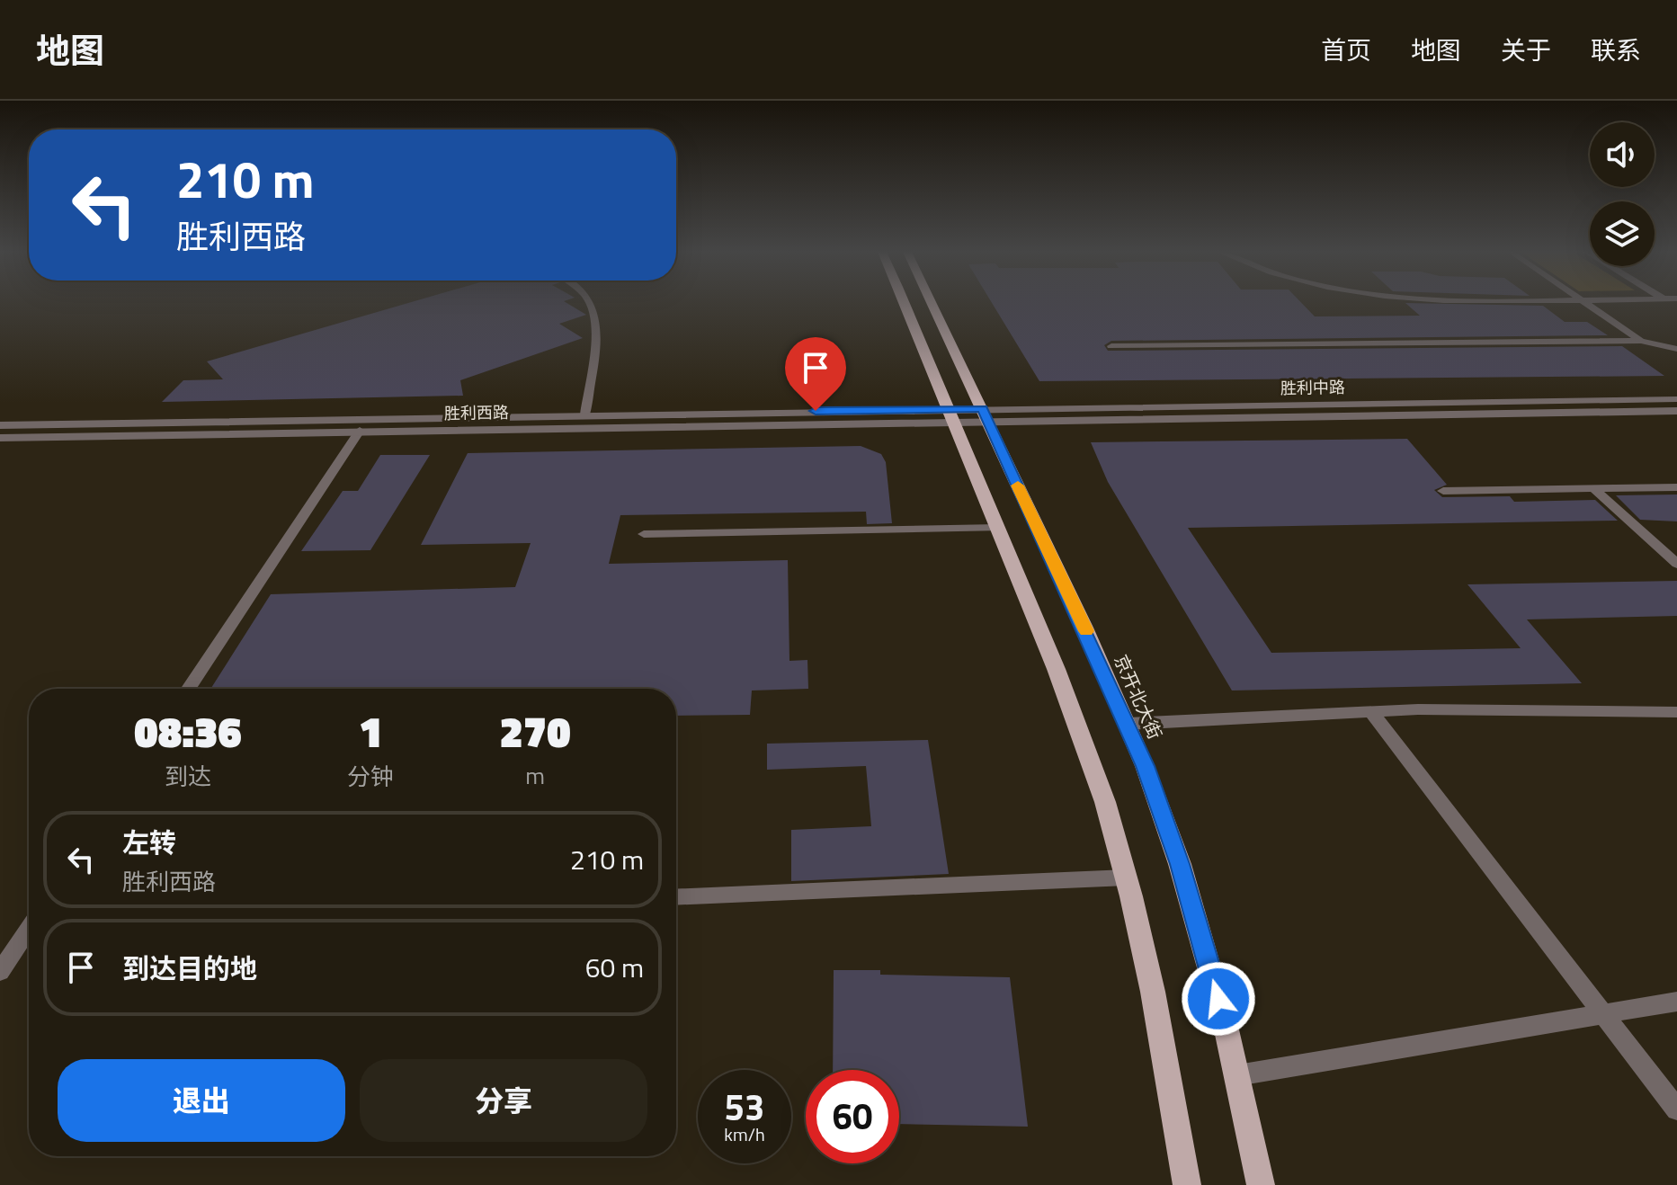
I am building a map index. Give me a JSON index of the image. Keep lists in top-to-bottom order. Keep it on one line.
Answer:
{"streets":{"main road":["京开北大街"],"street":["胜利中路","胜利西路"]},"crossings":[["胜利中路","胜利西路"],["胜利中路","京开北大街"]],"page":{"header":"地图","nav":["首页","地图","关于","联系"],"turn":["210 m","胜利西路"],"eta":["08:36","到达","1","分钟","270","m"],"list":[{"name":"左转","note":"胜利西路","value":"210 m"},{"name":"到达目的地","value":"60 m"}],"buttons":["退出","分享"],"speed":"53 km/h","limit":"60"}}
